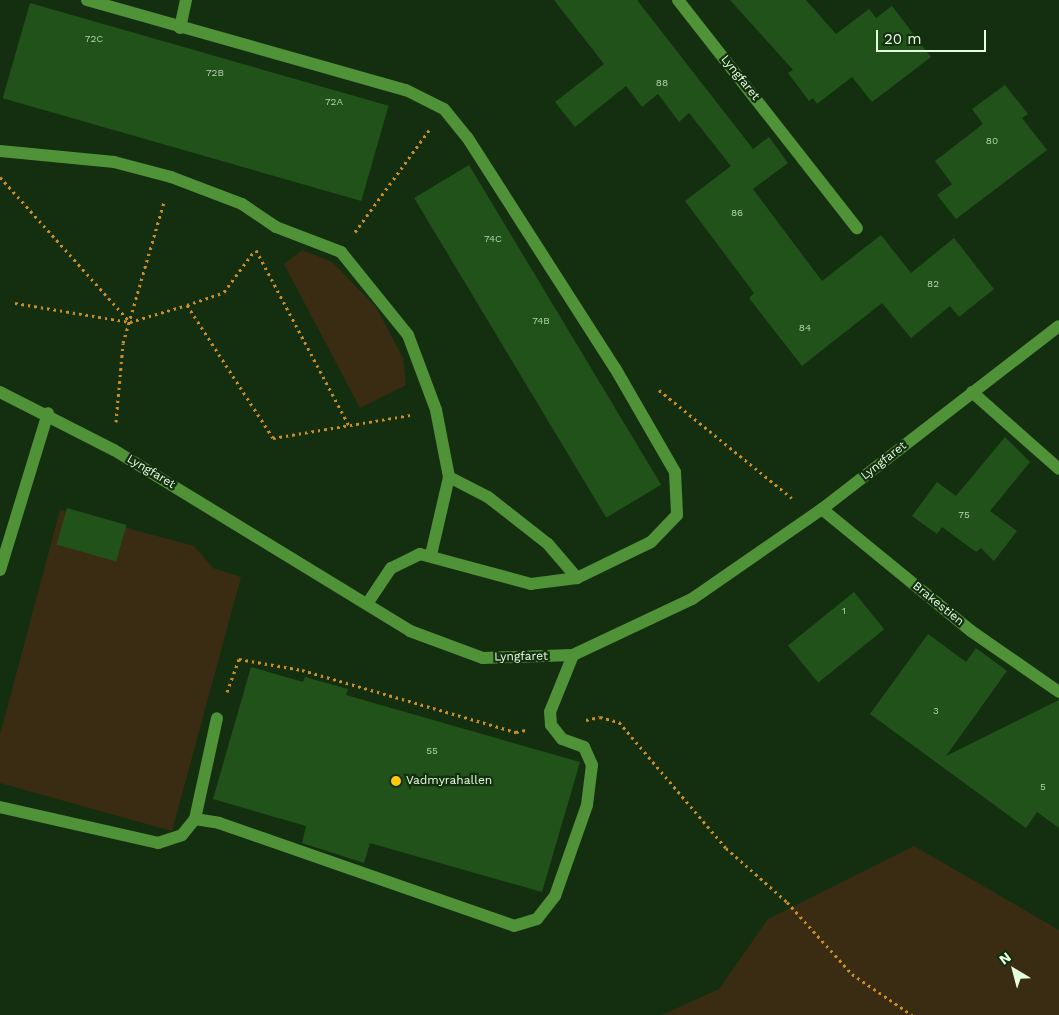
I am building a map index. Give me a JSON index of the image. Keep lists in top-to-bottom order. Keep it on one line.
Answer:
{"streets":{"street":["Lyngfaret","Brakestien"]},"crossings":[["Lyngfaret","Brakestien"]],"places":["Vadmyrahallen"],"house_numbers":["72C","72B","88","72A","80","86","74C","82","74B","84","75","1","3","55","5"],"scale_bar":"20 m","north":"top left"}
